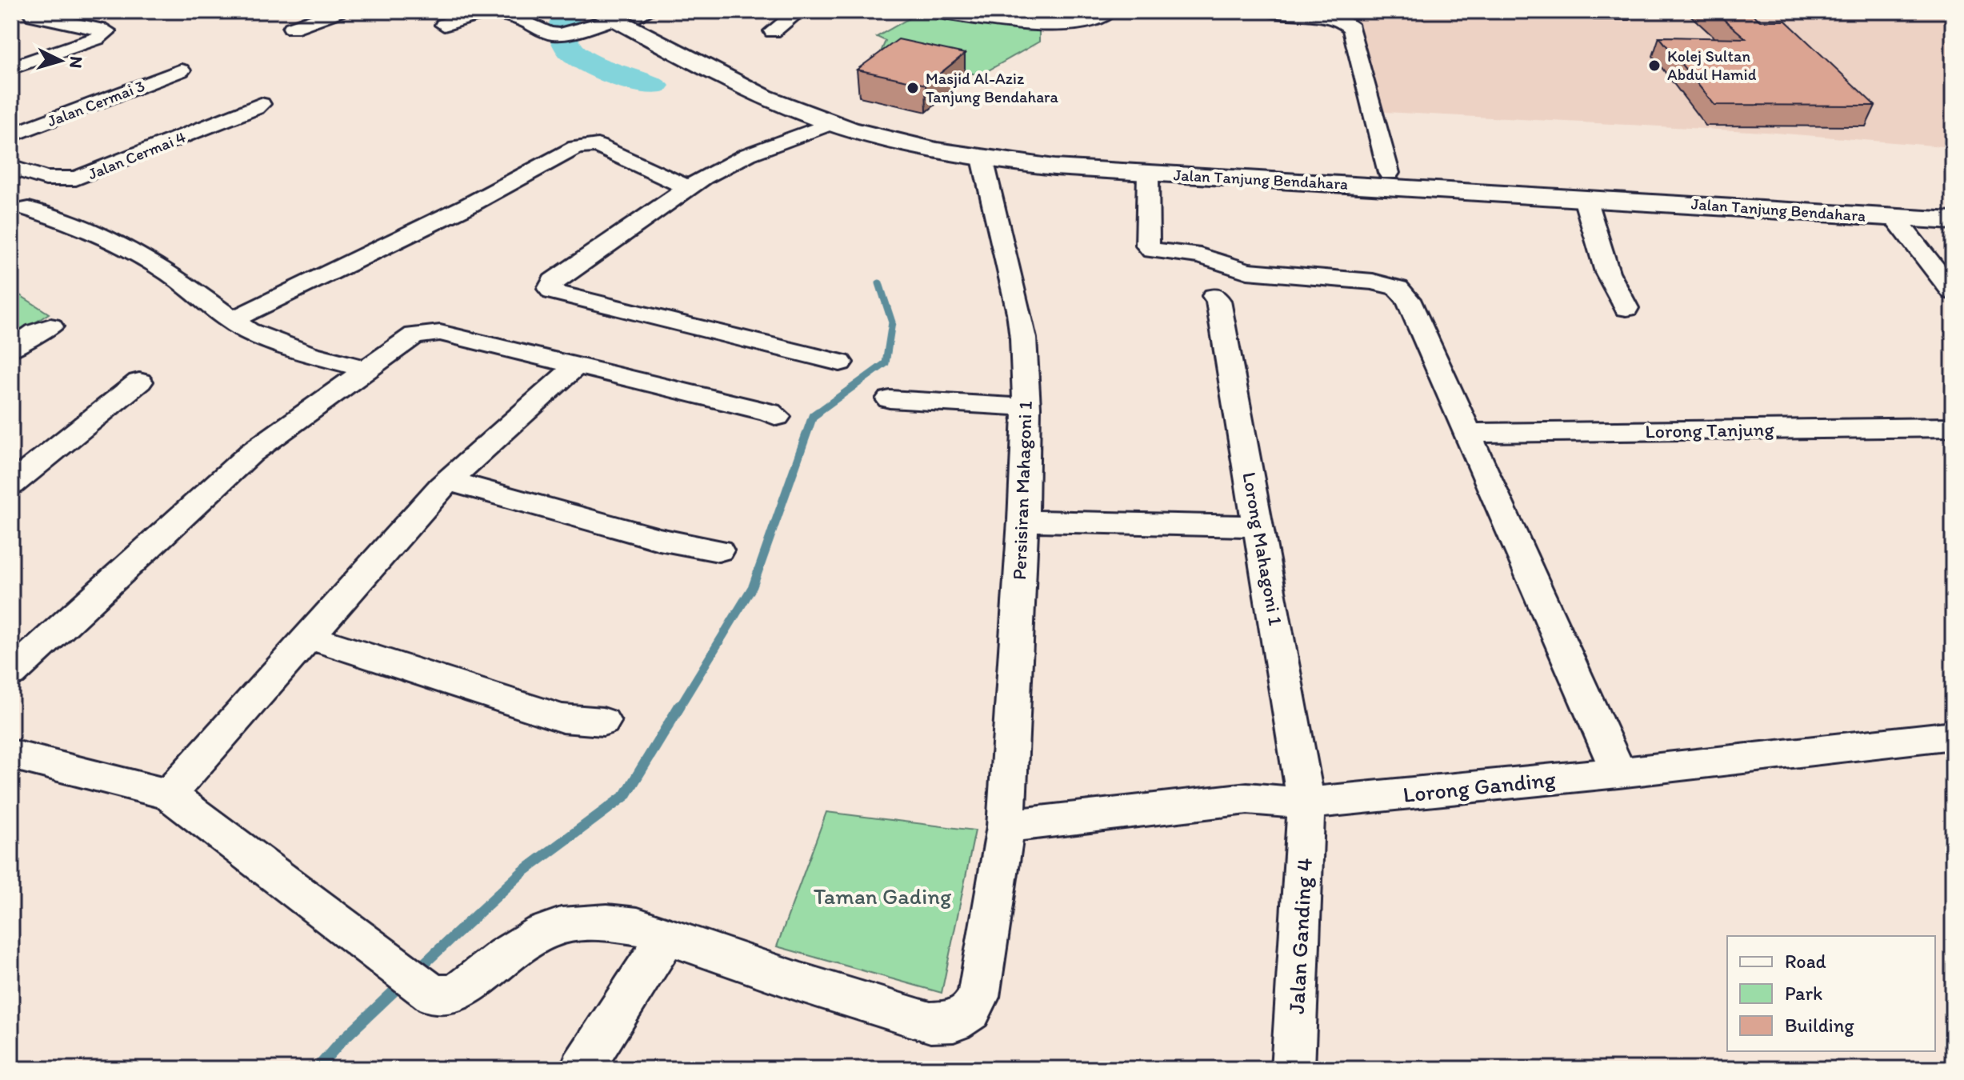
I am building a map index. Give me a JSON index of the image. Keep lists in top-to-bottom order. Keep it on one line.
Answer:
{"streets":{"main road":["Jalan Tanjung Bendahara"],"street":["Jalan Cermai 3","Jalan Cermai 4","Lorong Tanjung","Persisiran Mahagoni 1","Lorong Mahagoni 1","Lorong Ganding","Jalan Ganding 4"]},"crossings":[["Jalan Tanjung Bendahara","Persisiran Mahagoni 1"],["Persisiran Mahagoni 1","Lorong Ganding"],["Lorong Mahagoni 1","Lorong Ganding"],["Lorong Mahagoni 1","Jalan Ganding 4"],["Lorong Ganding","Jalan Ganding 4"]],"parks":["Taman Gading"],"places":["Kolej Sultan Abdul Hamid","Masjid Al-Aziz Tanjung Bendahara"],"legend":["Road","Park","Building"],"north":"right"}
